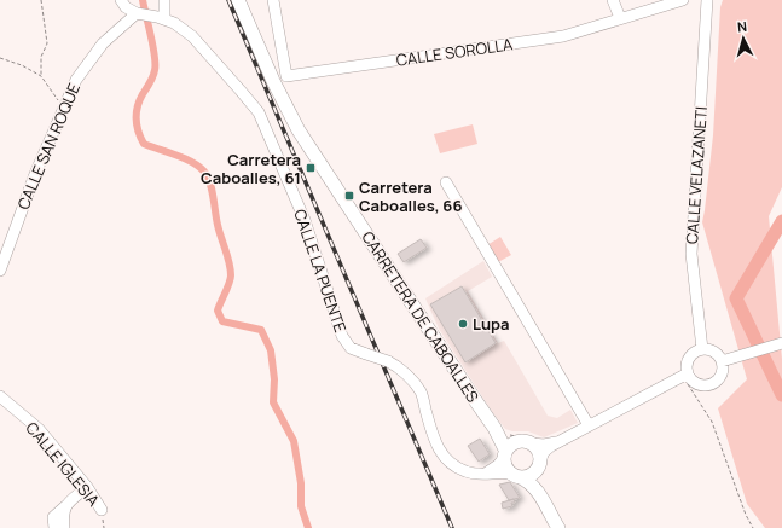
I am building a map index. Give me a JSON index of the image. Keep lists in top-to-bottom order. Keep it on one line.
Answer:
{"streets":{"main road":["CARRETERA DE CABOALLES"],"street":["CALLE SOROLLA","CALLE SAN ROQUE","CALLE VELAZANETI","CALLE LA PUENTE","CALLE IGLESIA"]},"crossings":[["CALLE SAN ROQUE","CALLE LA PUENTE"],["CALLE LA PUENTE","CARRETERA DE CABOALLES"]],"places":{"transit":["Carretera Caboalles, 61","Carretera Caboalles, 66"],"other":["Lupa"]},"north":"top"}
